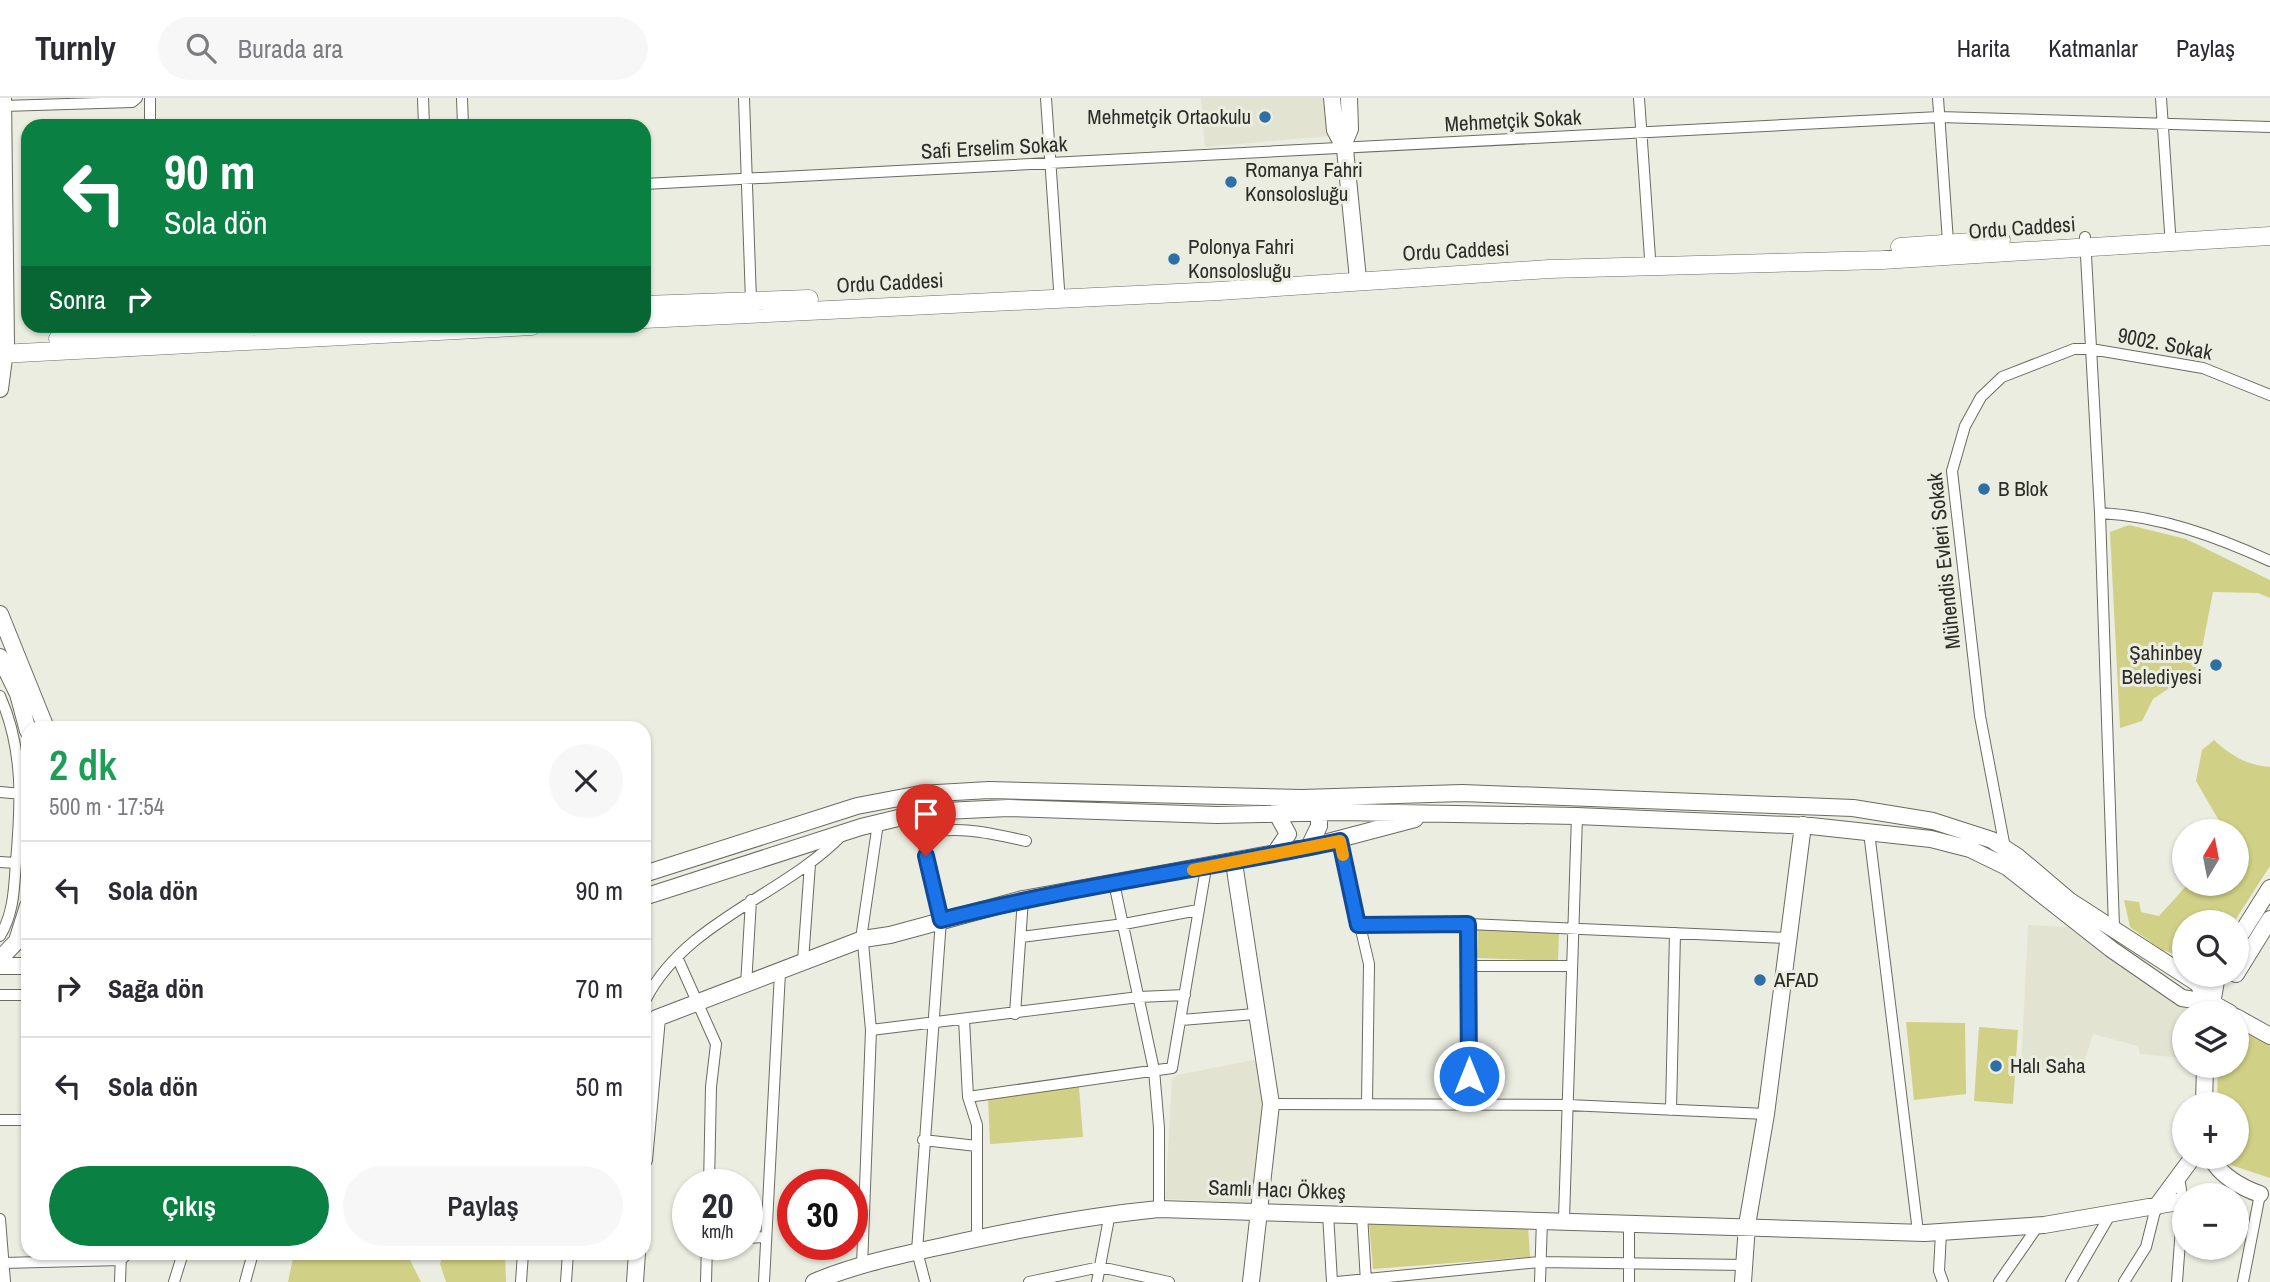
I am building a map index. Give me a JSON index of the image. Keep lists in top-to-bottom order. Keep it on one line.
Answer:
{"streets":{"main road":["Ordu Caddesi"],"street":["Mehmetçik Sokak","Safi Erselim Sokak","9002. Sokak","Mühendis Evleri Sokak","Samlı Hacı Ökkeş"]},"crossings":[["Mehmetçik Sokak","Safi Erselim Sokak"],["9002. Sokak","Mühendis Evleri Sokak"]],"places":["Mehmetçik Ortaokulu","Romanya Fahri Konsolosluğu","Polonya Fahri Konsolosluğu","B Blok","Şahinbey Belediyesi","AFAD","Halı Saha"],"north":"top","page":{"header":"Turnly","search":"Burada ara","nav":["Harita","Katmanlar","Paylaş"],"turn":["90 m","Sola dön"],"then":"Sonra","heading":["2 dk","500 m · 17:54"],"map_buttons":["+","−"],"list":[{"name":"Sola dön","value":"90 m"},{"name":"Sağa dön","value":"70 m"},{"name":"Sola dön","value":"50 m"}],"buttons":["Çıkış","Paylaş"],"speed":"20 km/h","limit":"30"}}
